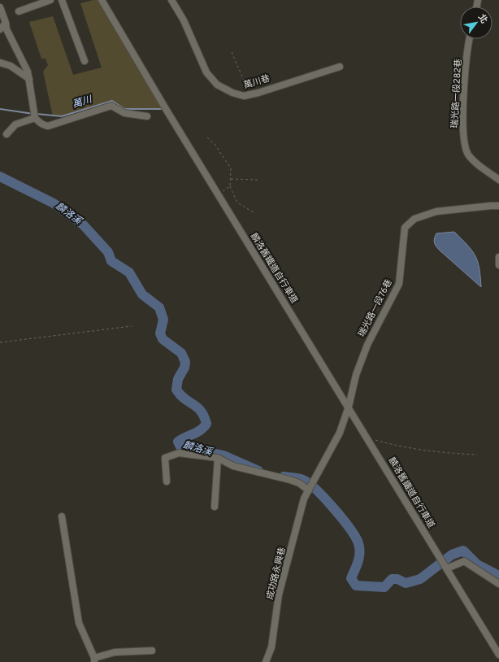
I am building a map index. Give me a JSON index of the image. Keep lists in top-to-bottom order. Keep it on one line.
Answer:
{"streets":{"street":["萬川巷","瑞光路一段282巷","麟洛舊鐵道自行車道","瑞光路一段76巷","成功路永興巷"]},"crossings":[["麟洛舊鐵道自行車道","瑞光路一段76巷"],["瑞光路一段76巷","成功路永興巷"]],"water":["萬川","麟洛溪"],"north":"top right"}
